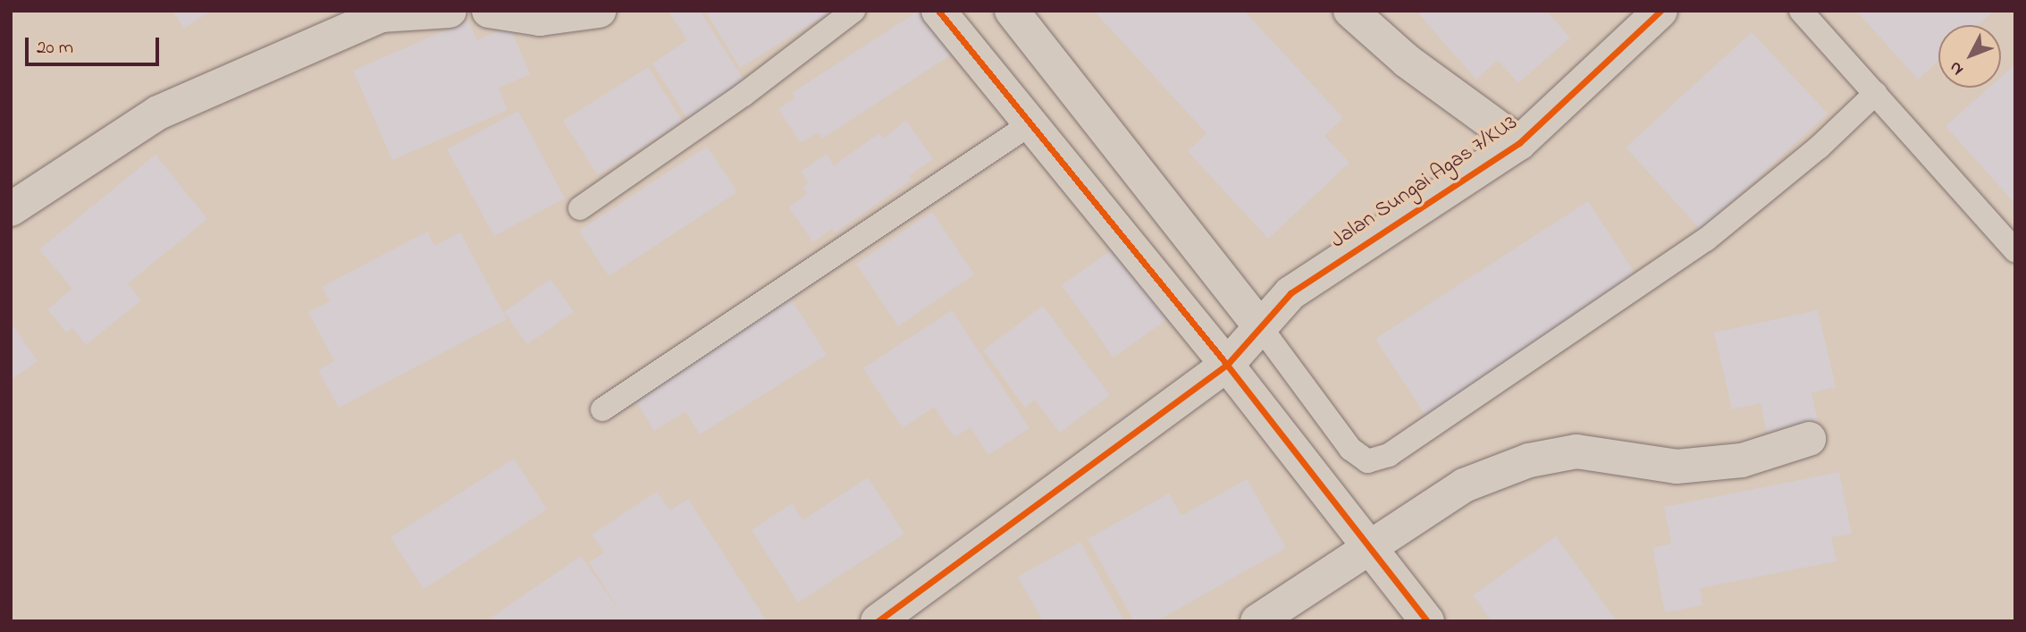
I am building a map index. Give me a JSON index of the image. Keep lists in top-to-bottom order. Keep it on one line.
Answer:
{"streets":{"street":["Jalan Sungai Agas 7/KU3"]},"scale_bar":"20 m","north":"bottom left"}
